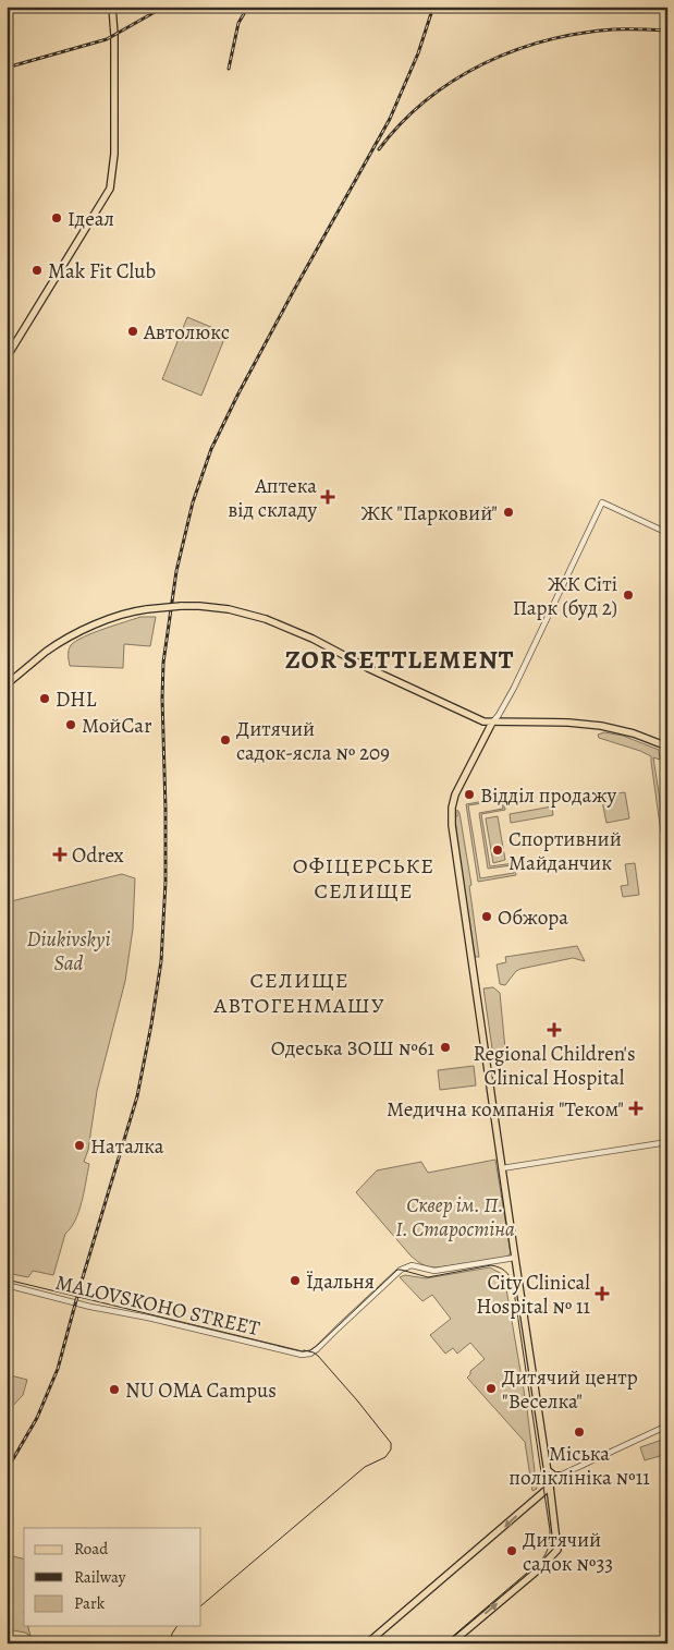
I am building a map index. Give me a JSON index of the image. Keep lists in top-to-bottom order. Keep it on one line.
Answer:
{"streets":{"street":["MALOVSKOHO STREET"]},"districts":["ZOR SETTLEMENT","ОФІЦЕРСЬКЕ СЕЛИЩЕ","СЕЛИЩЕ АВТОГЕНМАШУ"],"parks":["Diukivskyi Sad","Сквер ім. П. І. Старостіна"],"places":{"other":["Ідеал","Mak Fit Club","Автолюкс","ЖК \"Парковий\"","ЖК Сіті Парк (буд 2)","DHL","МойCar","Дитячий садок-ясла № 209","Відділ продажу","Спортивний Майданчик","Обжора","Одеська ЗОШ №61","Наталка","Їдальня","Дитячий центр \"Веселка\"","NU OMA Campus","Міська поліклініка №11","Дитячий садок №33"],"health":["Аптека від складу","Odrex","Regional Children's Clinical Hospital","Медична компанія \"Теком\"","City Clinical Hospital № 11"]},"legend":["Road","Railway","Park"]}
